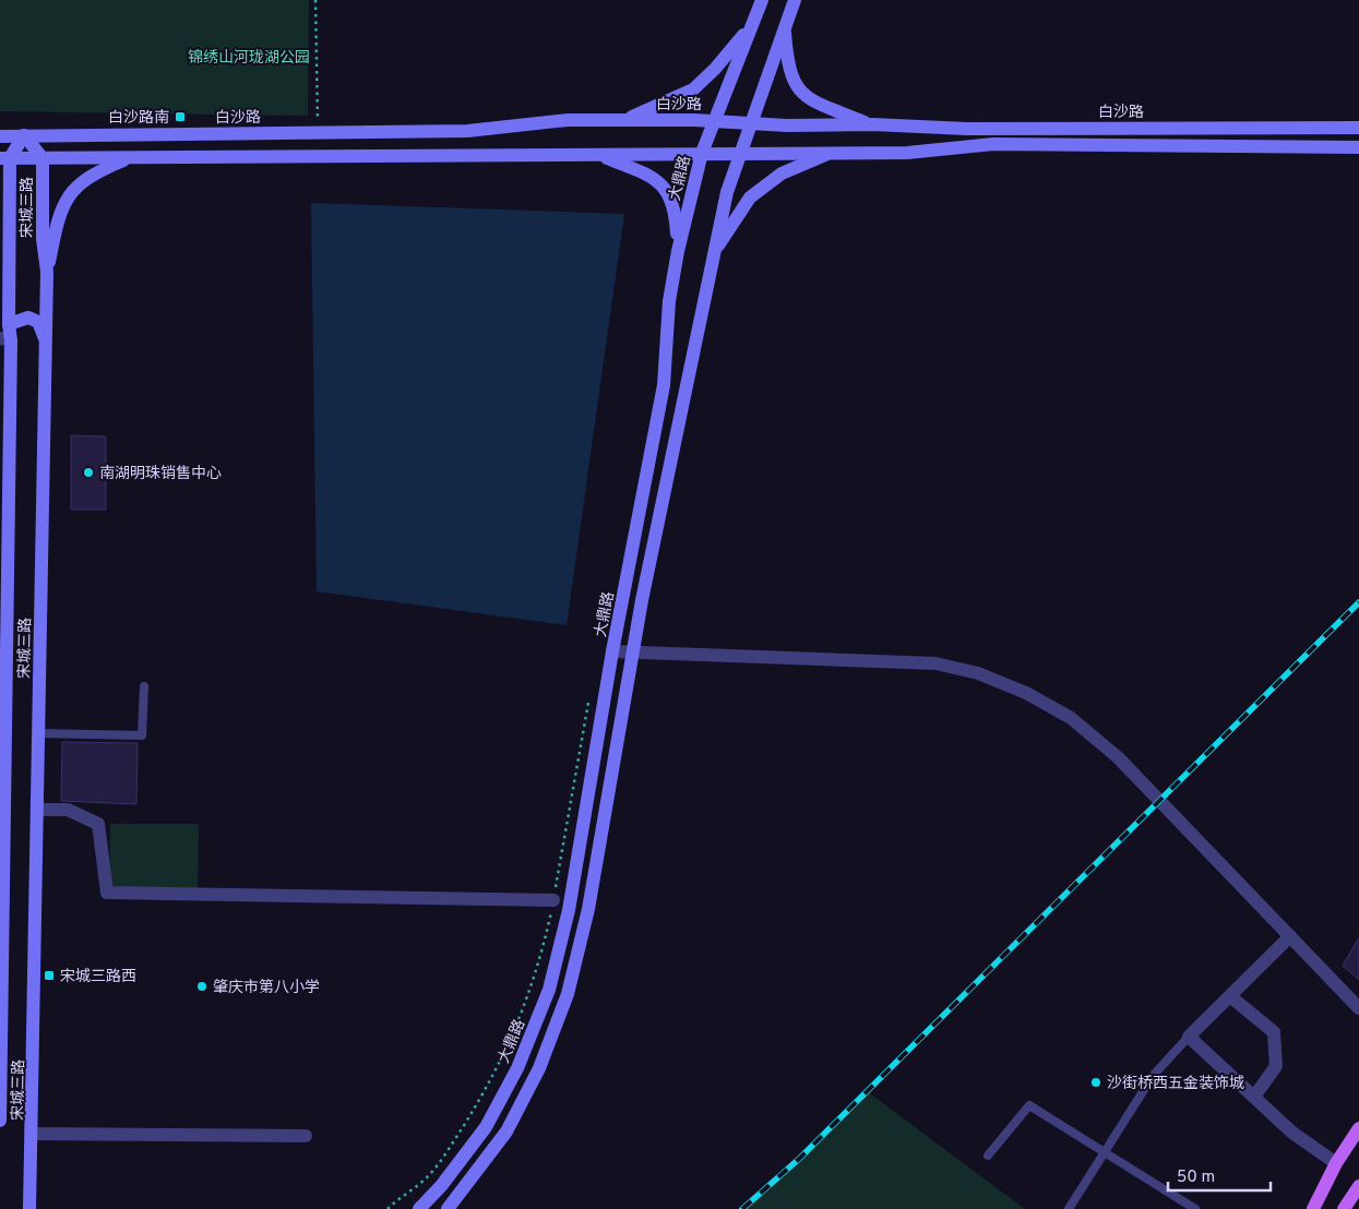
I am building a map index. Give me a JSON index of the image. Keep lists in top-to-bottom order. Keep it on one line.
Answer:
{"streets":{"main road":["白沙路","大鼎路","宋城三路"]},"crossings":[["白沙路","大鼎路"],["白沙路","宋城三路"]],"parks":["锦绣山河珑湖公园"],"places":{"transit":["白沙路南","宋城三路西"],"other":["南湖明珠销售中心","肇庆市第八小学","沙街桥西五金装饰城"]},"scale_bar":"50 m"}
